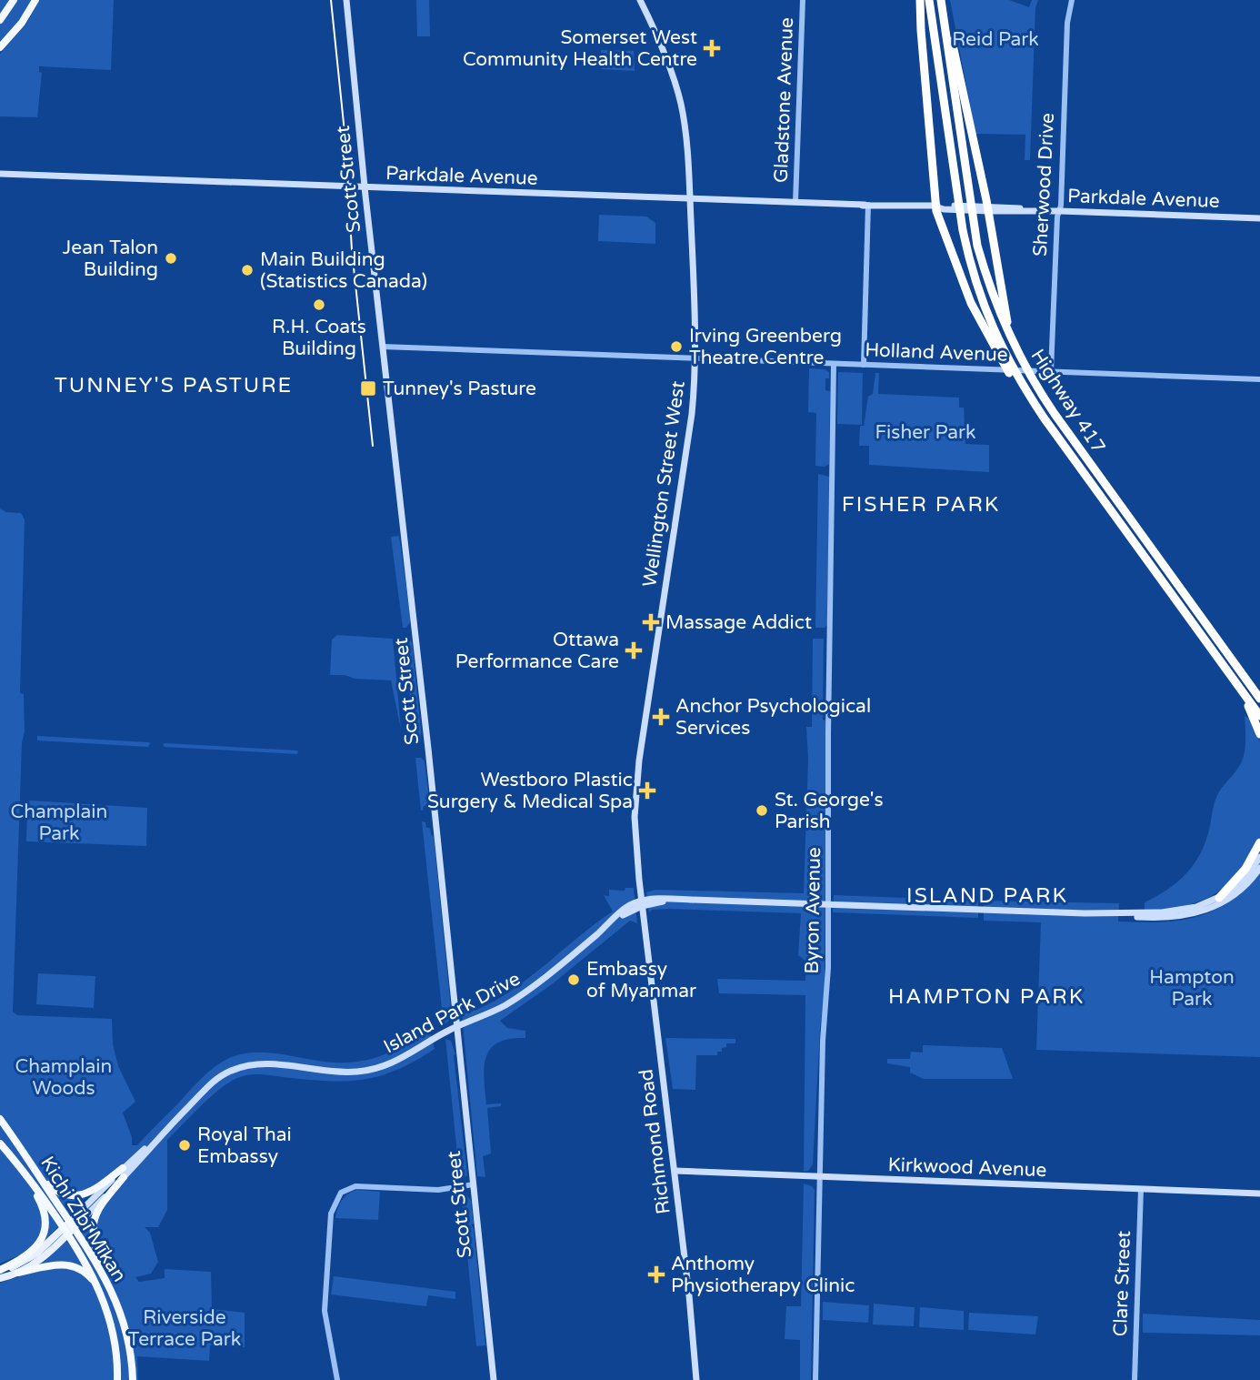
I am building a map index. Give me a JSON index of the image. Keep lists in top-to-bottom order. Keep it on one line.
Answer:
{"streets":{"highway":["Highway 417","Kichi Zībī Mīkan"],"main road":["Parkdale Avenue","Scott Street","Wellington Street West","Island Park Drive","Richmond Road","Kirkwood Avenue"],"street":["Gladstone Avenue","Sherwood Drive","Holland Avenue","Byron Avenue","Clare Street"]},"crossings":[["Gladstone Avenue","Parkdale Avenue"],["Parkdale Avenue","Scott Street"],["Parkdale Avenue","Sherwood Drive"],["Parkdale Avenue","Wellington Street West"],["Scott Street","Holland Avenue"],["Scott Street","Island Park Drive"],["Sherwood Drive","Holland Avenue"],["Holland Avenue","Wellington Street West"],["Holland Avenue","Byron Avenue"],["Wellington Street West","Island Park Drive"],["Wellington Street West","Richmond Road"],["Byron Avenue","Island Park Drive"],["Byron Avenue","Kirkwood Avenue"],["Island Park Drive","Richmond Road"],["Island Park Drive","Kichi Zībī Mīkan"],["Richmond Road","Kirkwood Avenue"],["Kirkwood Avenue","Clare Street"]],"districts":["TUNNEY'S PASTURE","FISHER PARK","ISLAND PARK","HAMPTON PARK"],"parks":["Reid Park","Fisher Park","Champlain Park","Hampton Park","Champlain Woods","Riverside Terrace Park"],"places":{"health":["Somerset West Community Health Centre","Massage Addict","Ottawa Performance Care","Anchor Psychological Services","Westboro Plastic Surgery & Medical Spa","Anthomy Physiotherapy Clinic"],"other":["Jean Talon Building","Main Building (Statistics Canada)","R.H. Coats Building","Irving Greenberg Theatre Centre","St. George's Parish","Embassy of Myanmar","Royal Thai Embassy"],"transit":["Tunney's Pasture"]}}
